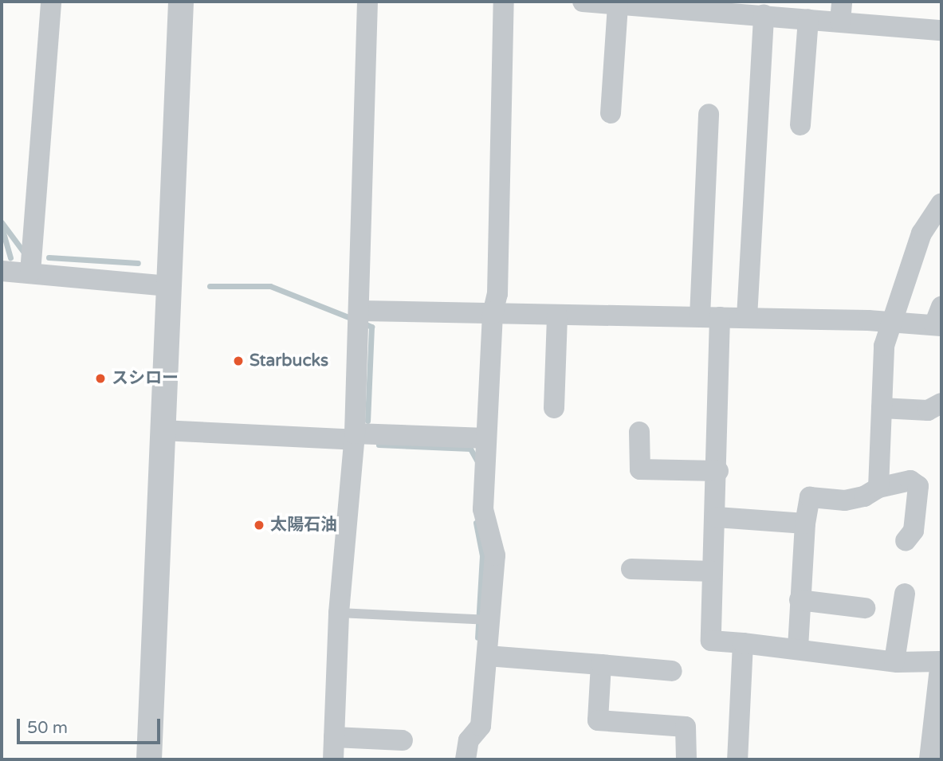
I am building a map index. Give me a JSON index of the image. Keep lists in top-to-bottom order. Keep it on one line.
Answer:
{"places":["Starbucks","スシロー","太陽石油"],"scale_bar":"50 m"}
